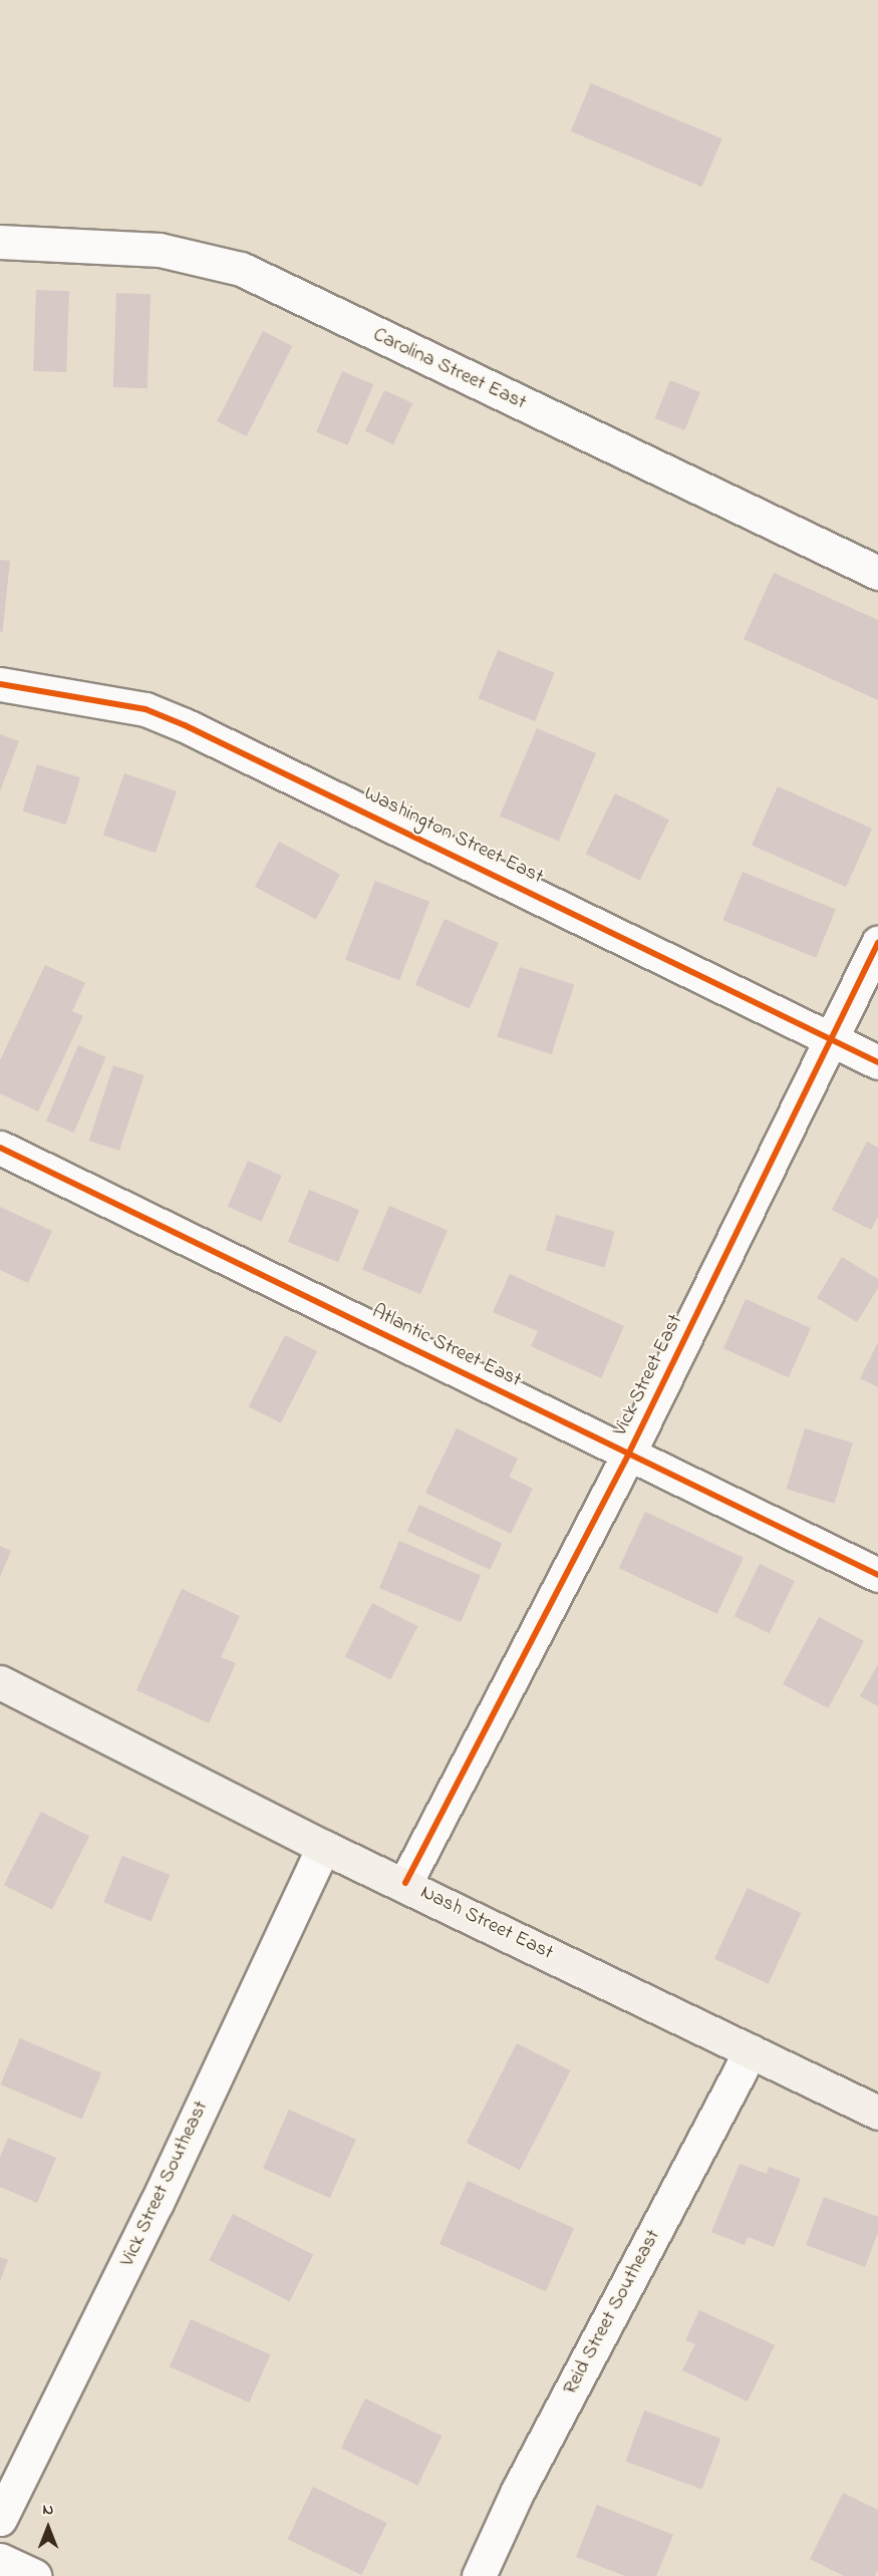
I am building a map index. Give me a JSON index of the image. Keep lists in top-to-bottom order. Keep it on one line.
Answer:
{"streets":{"main road":["Nash Street East"],"street":["Carolina Street East","Washington Street East","Atlantic Street East","Vick Street East","Vick Street Southeast","Reid Street Southeast"]},"crossings":[["Washington Street East","Vick Street East"],["Atlantic Street East","Vick Street East"],["Vick Street East","Nash Street East"],["Nash Street East","Vick Street Southeast"],["Nash Street East","Reid Street Southeast"]],"north":"top"}
